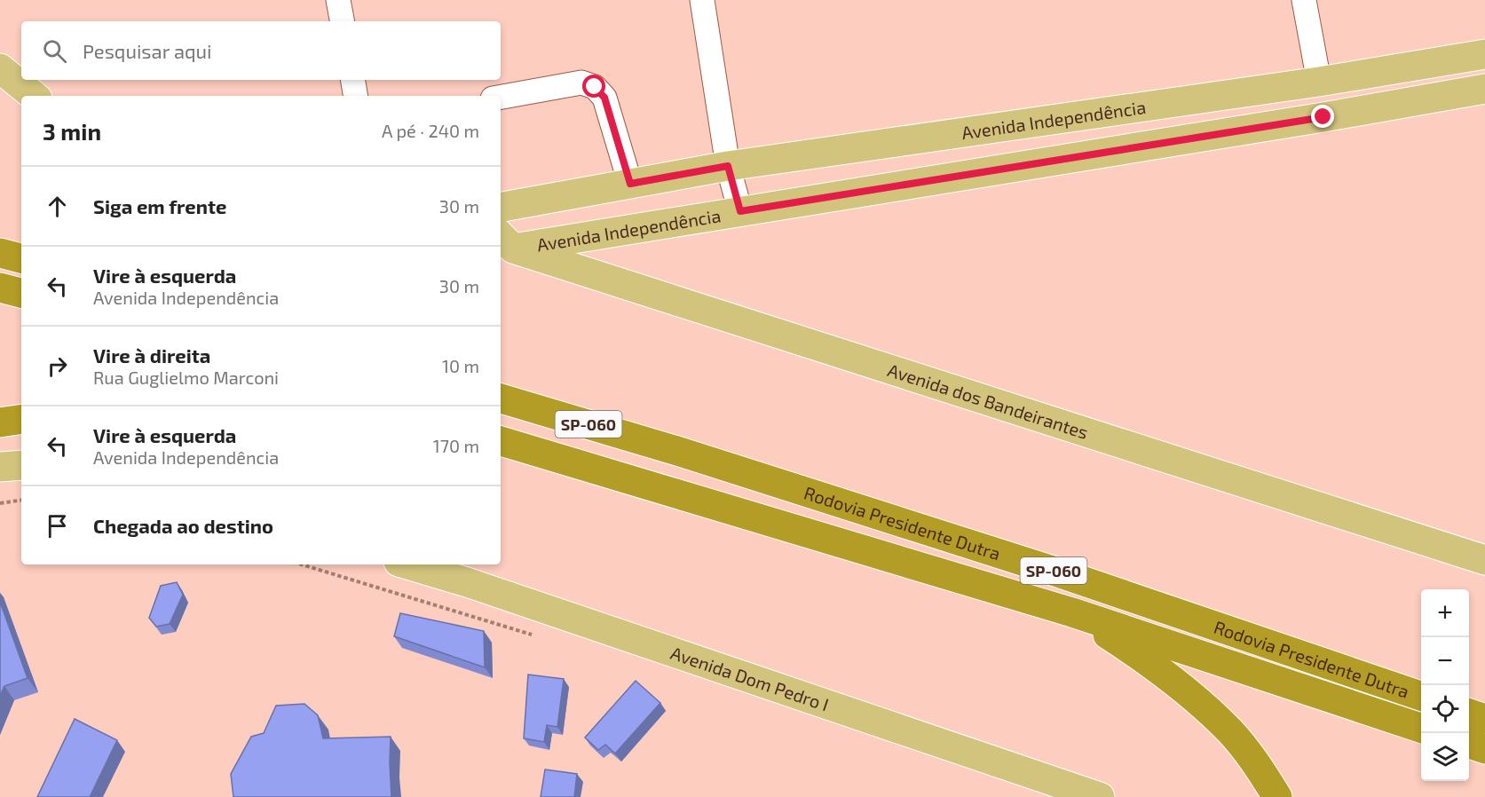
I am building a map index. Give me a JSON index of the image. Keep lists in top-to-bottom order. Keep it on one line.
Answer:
{"streets":{"highway":["SP-060","Rodovia Presidente Dutra"],"main road":["Avenida Independência","Avenida dos Bandeirantes","Avenida Dom Pedro I"]},"crossings":[["Avenida Independência","Avenida dos Bandeirantes"]],"page":{"search":"Pesquisar aqui","heading":["3 min","A pé · 240 m"],"list":[["Siga em frente","30 m"],["Vire à esquerda","Avenida Independência","30 m"],["Vire à direita","Rua Guglielmo Marconi","10 m"],["Vire à esquerda","Avenida Independência","170 m"],"Chegada ao destino"],"map_buttons":["+","−"]}}
